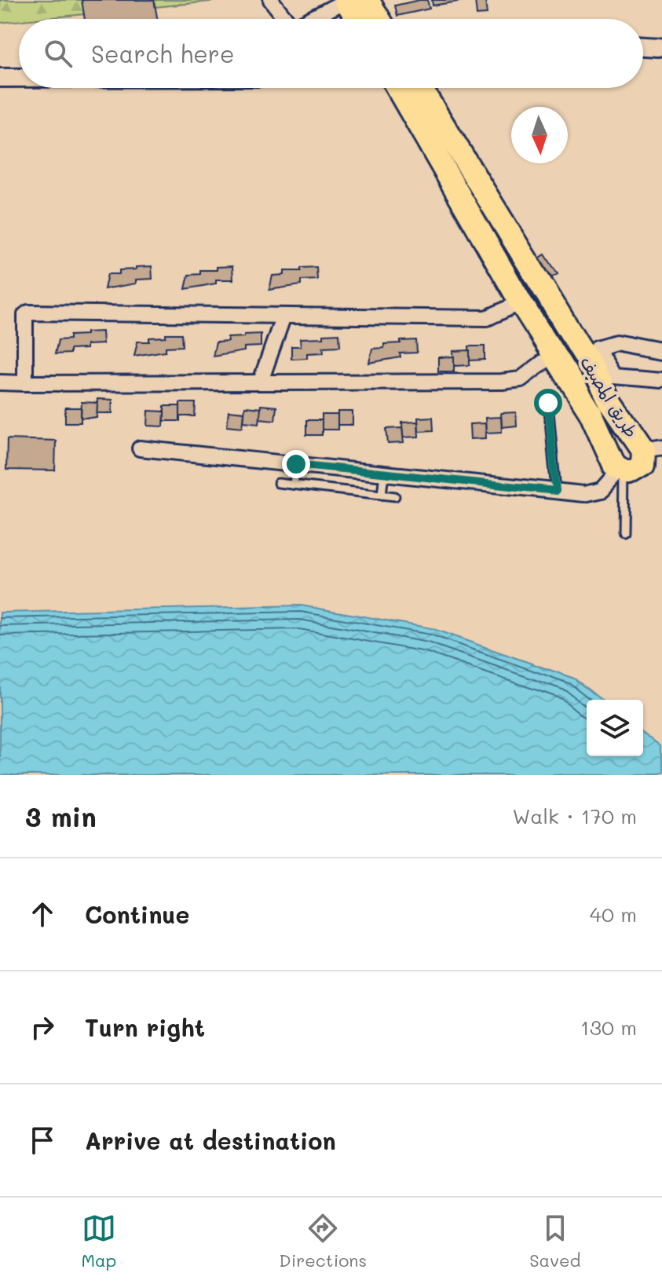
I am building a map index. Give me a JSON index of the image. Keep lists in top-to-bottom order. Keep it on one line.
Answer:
{"streets":{"main road":["طريق المصيف"]},"north":"bottom","page":{"search":"Search here","heading":["3 min","Walk · 170 m"],"list":[["Continue","40 m"],["Turn right","130 m"],"Arrive at destination"],"nav":["Map","Directions","Saved"]}}
